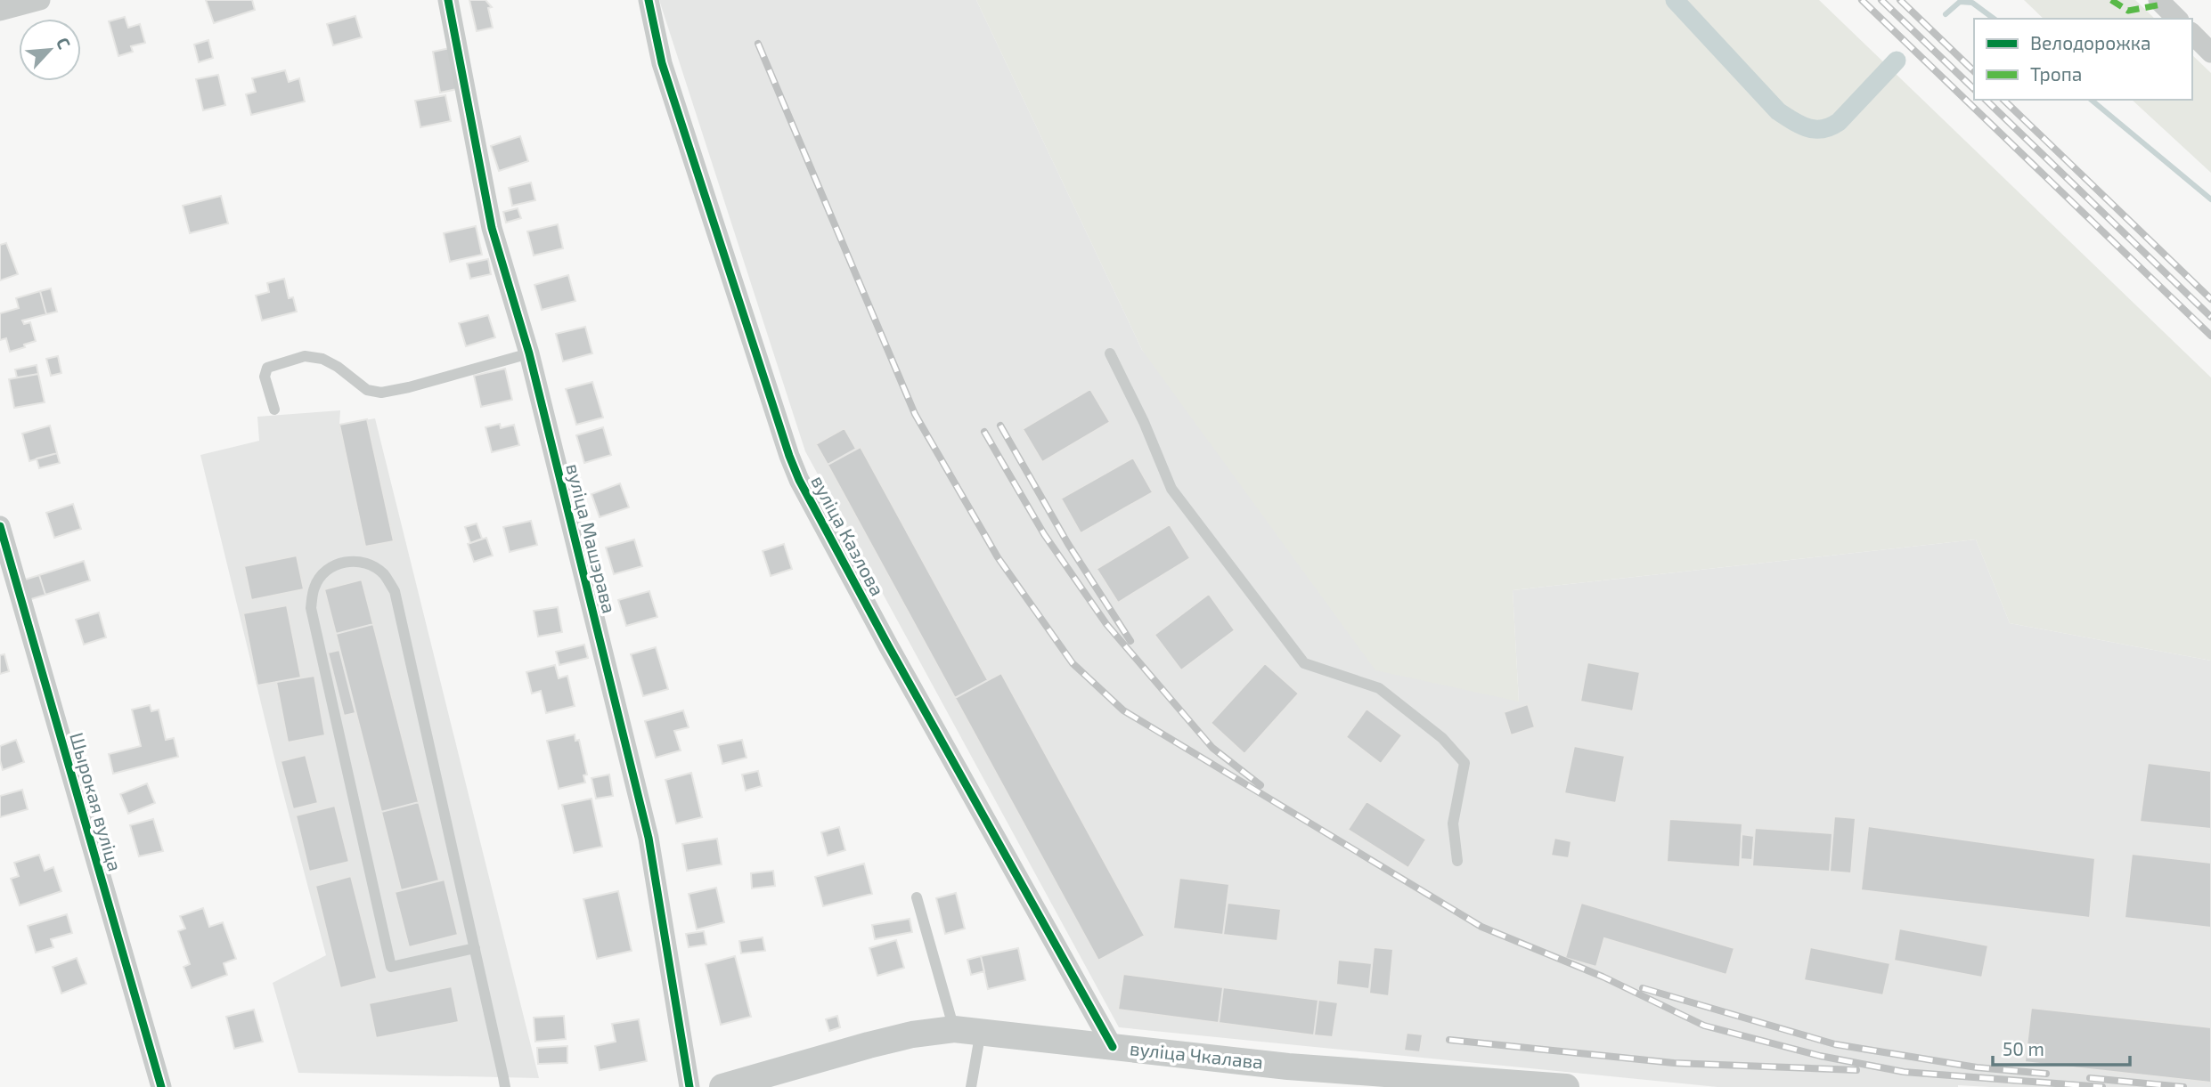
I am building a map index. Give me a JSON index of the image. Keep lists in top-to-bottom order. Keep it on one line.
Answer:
{"streets":{"street":["вуліца Казлова","вуліца Машэрава","Шырокая вуліца","вуліца Чкалава"]},"crossings":[["вуліца Казлова","вуліца Чкалава"]],"legend":["Велодорожка","Тропа"],"scale_bar":"50 m","north":"top right"}
